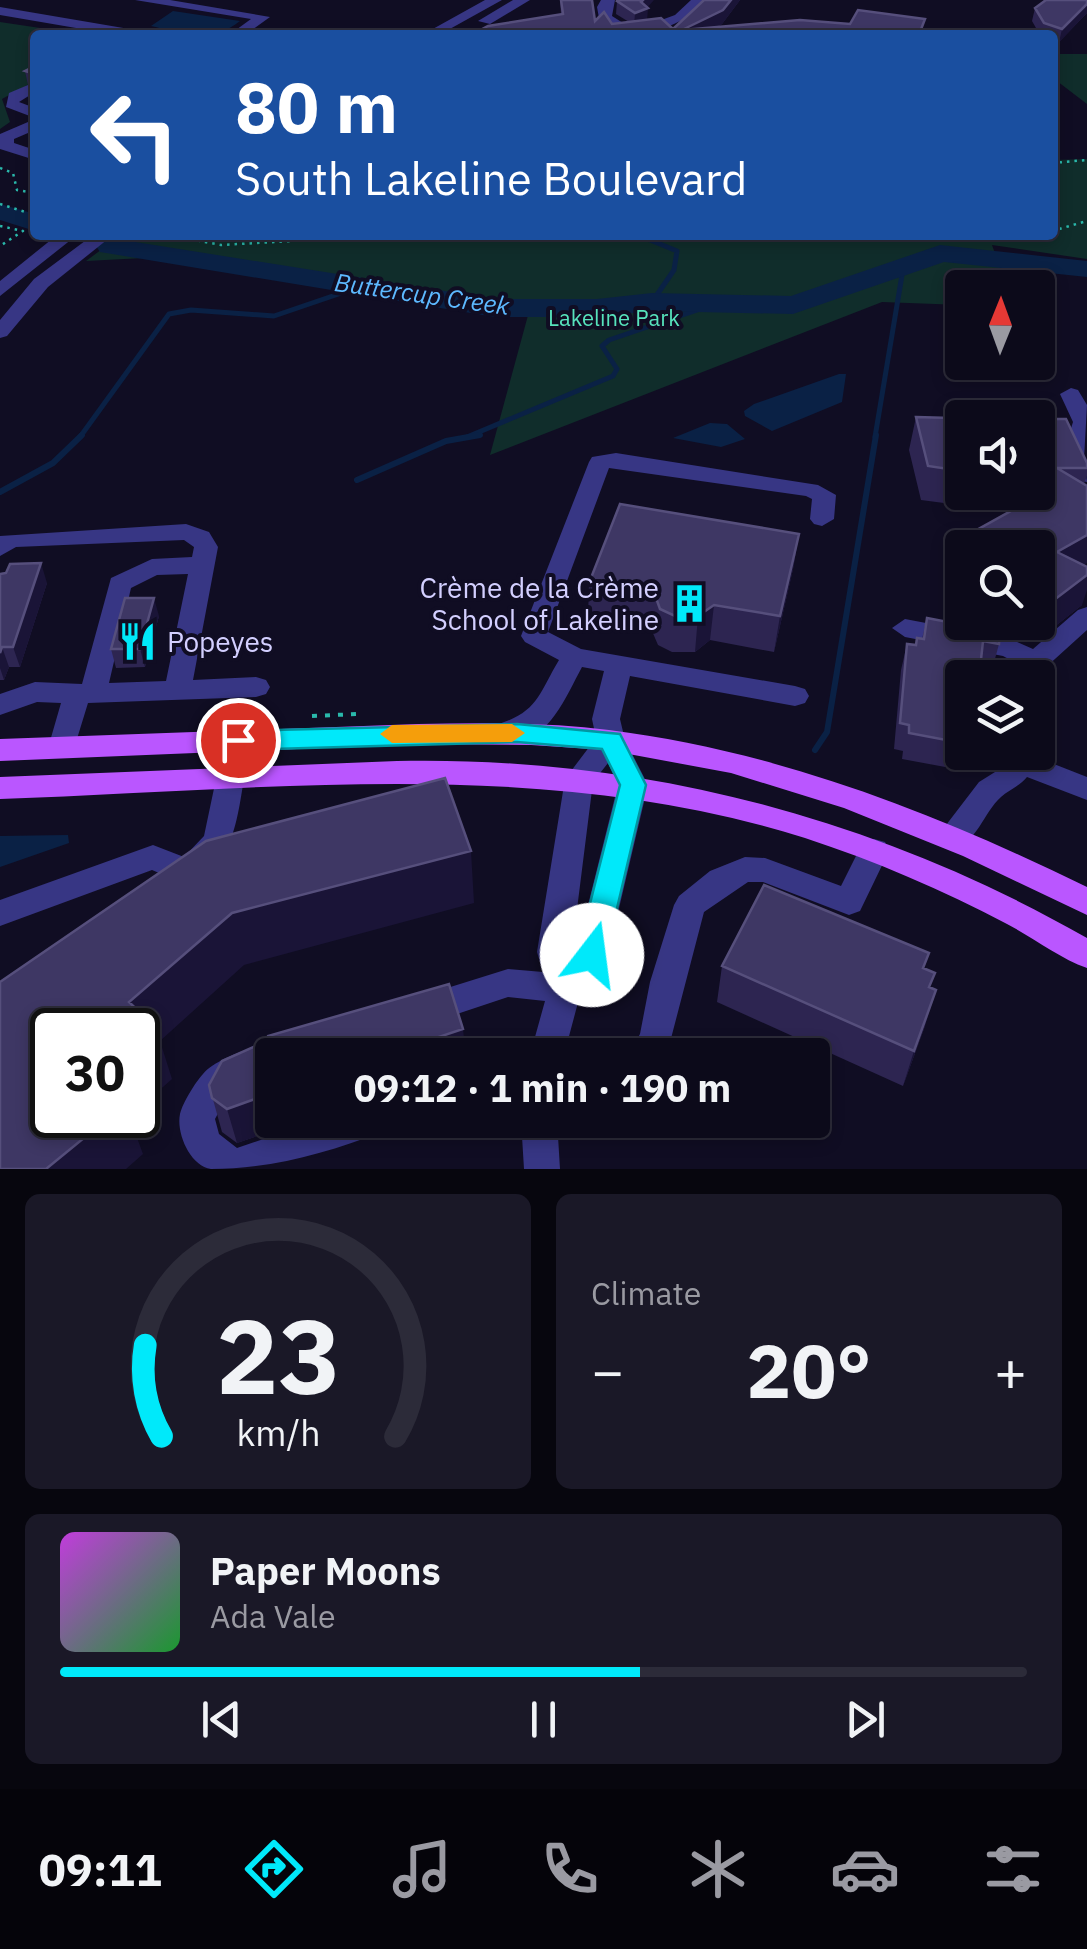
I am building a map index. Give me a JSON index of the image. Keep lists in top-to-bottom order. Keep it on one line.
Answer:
{"water":["Buttercup Creek"],"parks":["Lakeline Park"],"places":{"building":["Crème de la Crème School of Lakeline"],"restaurant":["Popeyes"]},"north":"top","page":{"turn":["80 m","South Lakeline Boulevard"],"limit":"30","trip":"09:12 · 1 min · 190 m","tile":"Climate","heat":["−","20°","+"],"song":["Paper Moons","Ada Vale"],"tabs":"09:11","gauge":["23","km/h"]}}
